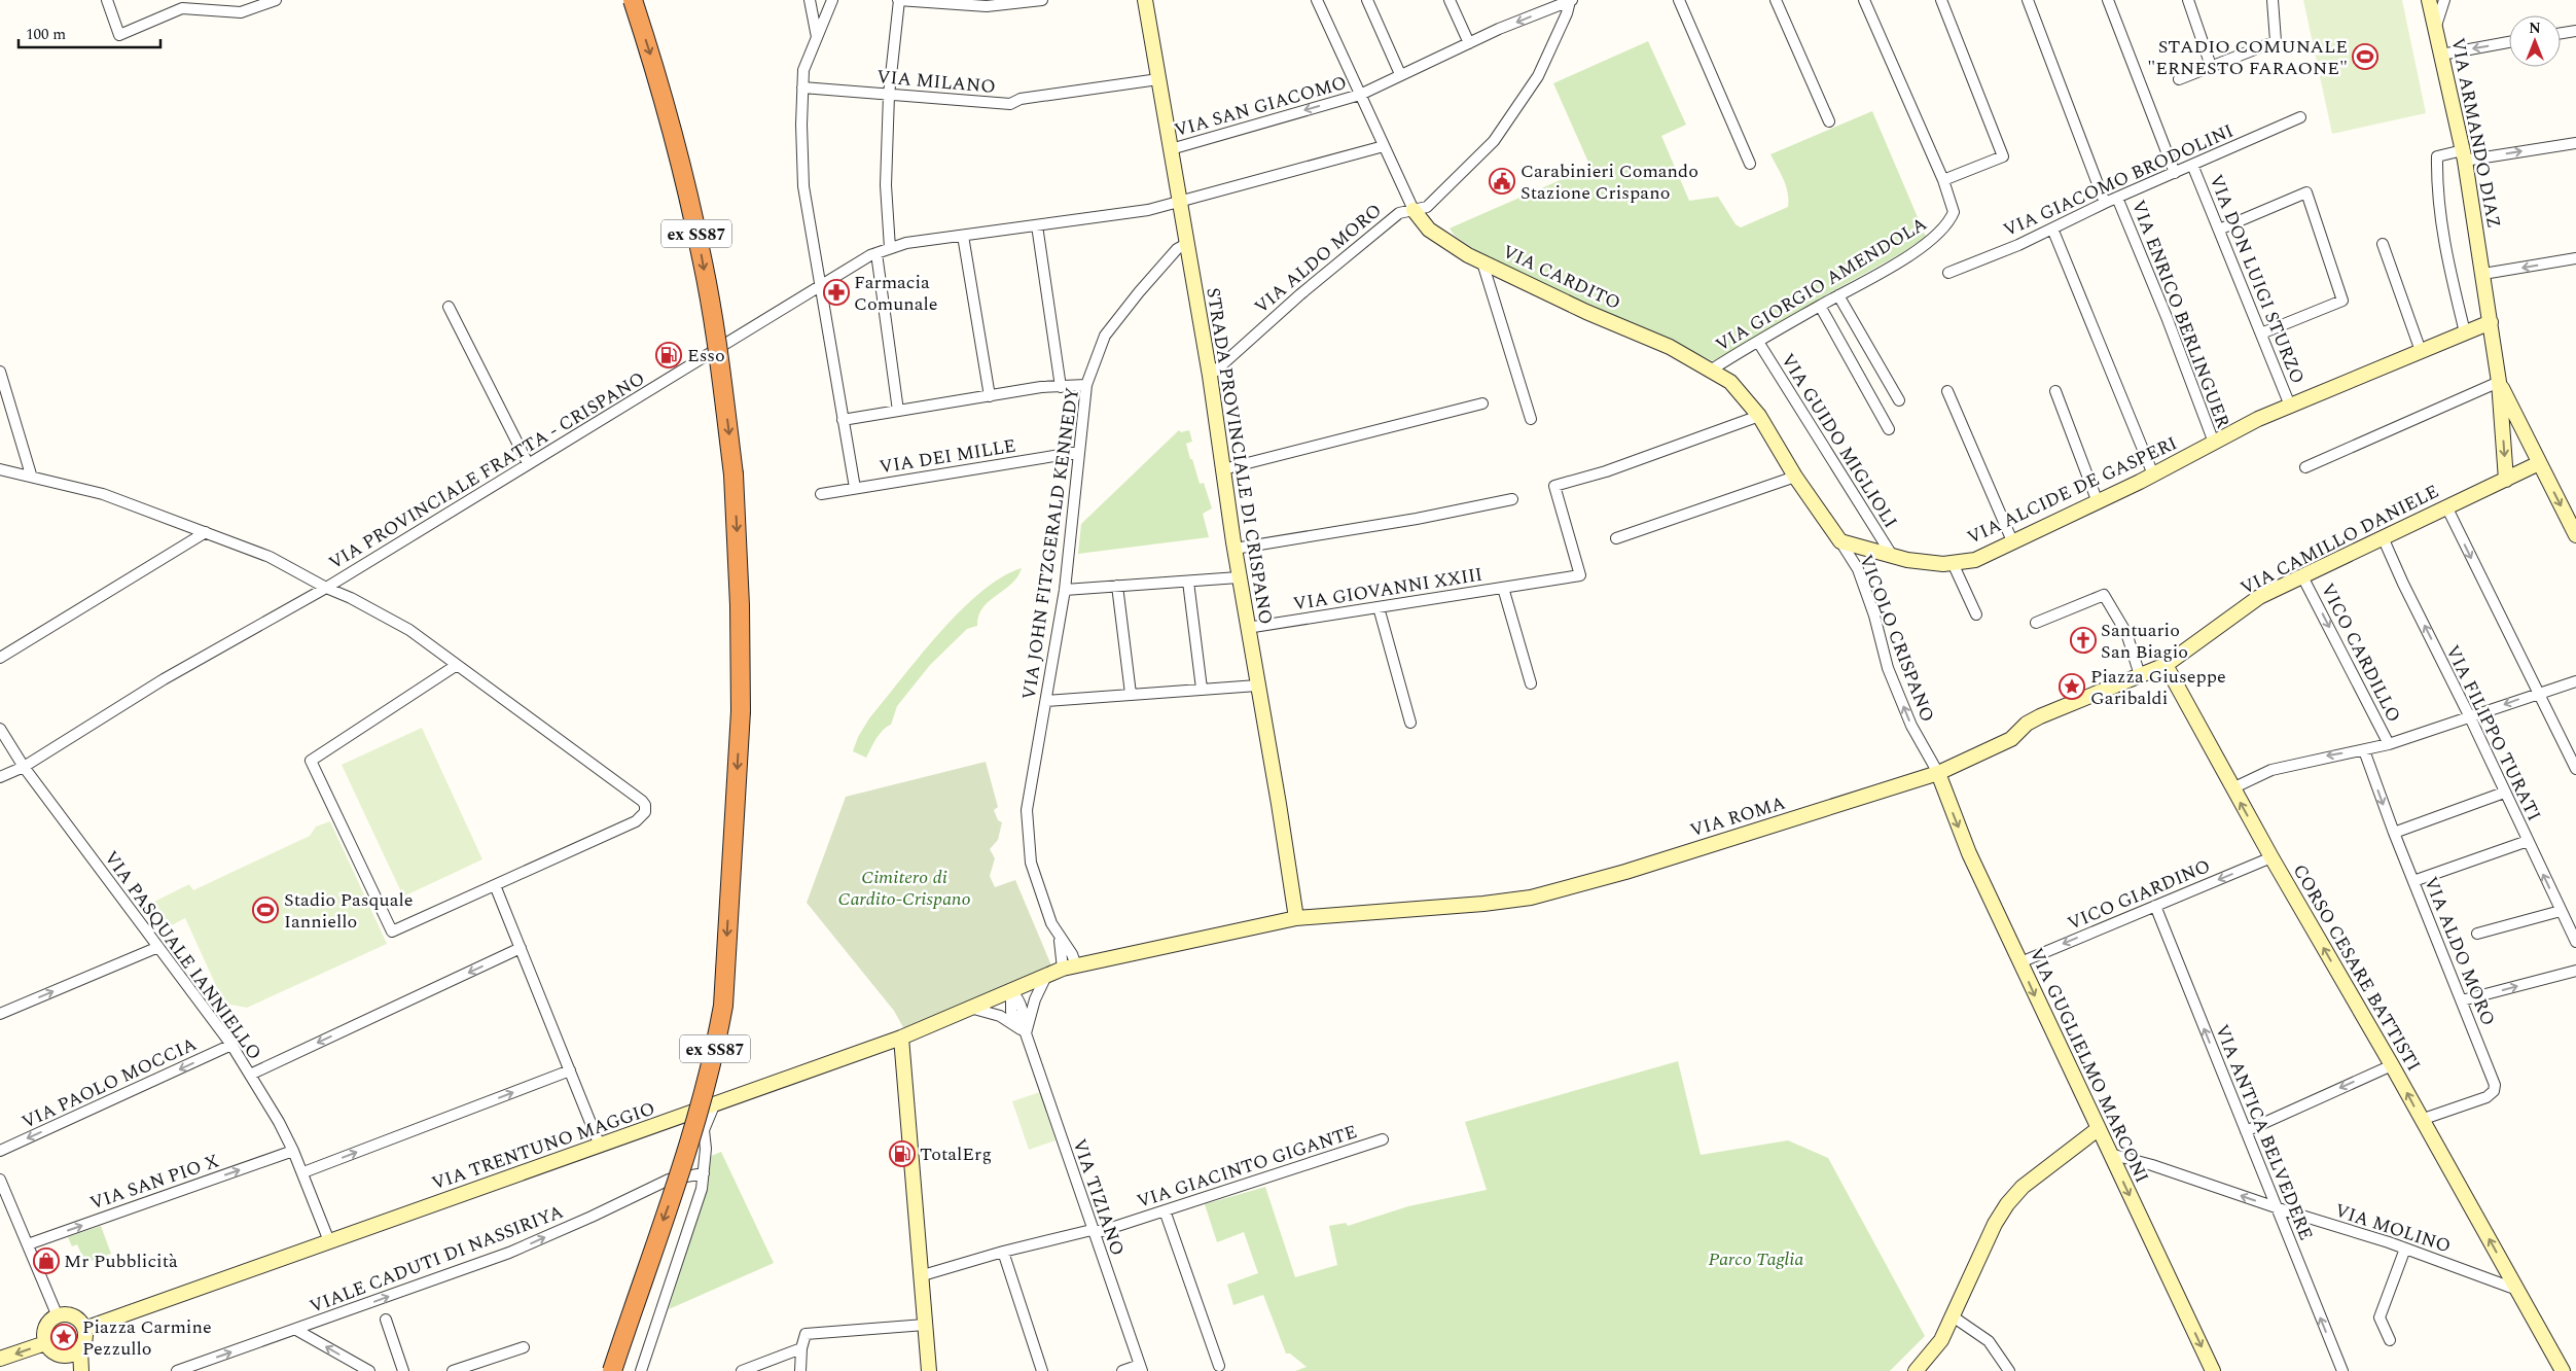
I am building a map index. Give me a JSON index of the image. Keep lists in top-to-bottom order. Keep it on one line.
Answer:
{"streets":{"highway":["ex SS87"],"street":["VIA MILANO","VIA SAN GIACOMO","VIA ARMANDO DIAZ","VIA GIACOMO BRODOLINI","VIA ALDO MORO","VIA CARDITO","VIA DON LUIGI STURZO","VIA GIORGIO AMENDOLA","VIA ENRICO BERLINGUER","VIA GUIDO MIGLIOLI","VIA DEI MILLE","STRADA PROVINCIALE DI CRISPANO","VIA PROVINCIALE FRATTA - CRISPANO","VIA ALCIDE DE GASPERI","VIA CAMILLO DANIELE","VIA JOHN FITZGERALD KENNEDY","VIA GIOVANNI XXIII","VICOLO CRISPANO","VICO CARDILLO","VIA FILIPPO TURATI","VIA ROMA","VICO GIARDINO","VIA PASQUALE IANNIELLO","CORSO CESARE BATTISTI","VIA GUGLIELMO MARCONI","VIA PAOLO MOCCIA","VIA ANTICA BELVEDERE","VIA TRENTUNO MAGGIO","VIA GIACINTO GIGANTE","VIA SAN PIO X","VIA TIZIANO","VIA MOLINO","VIALE CADUTI DI NASSIRIYA"]},"crossings":[["VIA MILANO","STRADA PROVINCIALE DI CRISPANO"],["VIA SAN GIACOMO","VIA ALDO MORO"],["VIA SAN GIACOMO","STRADA PROVINCIALE DI CRISPANO"],["VIA ARMANDO DIAZ","VIA ALCIDE DE GASPERI"],["VIA ARMANDO DIAZ","VIA CAMILLO DANIELE"],["VIA GIACOMO BRODOLINI","VIA DON LUIGI STURZO"],["VIA GIACOMO BRODOLINI","VIA ENRICO BERLINGUER"],["VIA ALDO MORO","VIA CARDITO"],["VIA ALDO MORO","STRADA PROVINCIALE DI CRISPANO"],["VIA ALDO MORO","CORSO CESARE BATTISTI"],["VIA CARDITO","VIA GIORGIO AMENDOLA"],["VIA DON LUIGI STURZO","VIA ALCIDE DE GASPERI"],["VIA GIORGIO AMENDOLA","VIA GUIDO MIGLIOLI"],["VIA ENRICO BERLINGUER","VIA ALCIDE DE GASPERI"],["VIA GUIDO MIGLIOLI","VIA ALCIDE DE GASPERI"],["VIA DEI MILLE","VIA JOHN FITZGERALD KENNEDY"],["STRADA PROVINCIALE DI CRISPANO","VIA PROVINCIALE FRATTA - CRISPANO"],["STRADA PROVINCIALE DI CRISPANO","VIA JOHN FITZGERALD KENNEDY"],["STRADA PROVINCIALE DI CRISPANO","VIA GIOVANNI XXIII"],["STRADA PROVINCIALE DI CRISPANO","VIA ROMA"],["VIA PROVINCIALE FRATTA - CRISPANO","VIA PASQUALE IANNIELLO"],["VIA ALCIDE DE GASPERI","VICOLO CRISPANO"],["VIA CAMILLO DANIELE","VICO CARDILLO"],["VIA CAMILLO DANIELE","VIA FILIPPO TURATI"],["VIA CAMILLO DANIELE","VIA ROMA"],["VIA CAMILLO DANIELE","CORSO CESARE BATTISTI"],["VIA JOHN FITZGERALD KENNEDY","VIA ROMA"],["VIA JOHN FITZGERALD KENNEDY","VIA TRENTUNO MAGGIO"],["VICOLO CRISPANO","VIA ROMA"],["VICOLO CRISPANO","VIA GUGLIELMO MARCONI"],["VIA ROMA","CORSO CESARE BATTISTI"],["VIA ROMA","VIA GUGLIELMO MARCONI"],["VIA ROMA","VIA TRENTUNO MAGGIO"],["VICO GIARDINO","CORSO CESARE BATTISTI"],["VICO GIARDINO","VIA GUGLIELMO MARCONI"],["VICO GIARDINO","VIA ANTICA BELVEDERE"],["VIA PASQUALE IANNIELLO","VIA PAOLO MOCCIA"],["VIA PASQUALE IANNIELLO","VIA TRENTUNO MAGGIO"],["VIA PASQUALE IANNIELLO","VIA SAN PIO X"],["CORSO CESARE BATTISTI","VIA MOLINO"],["VIA GUGLIELMO MARCONI","VIA MOLINO"],["VIA ANTICA BELVEDERE","VIA MOLINO"],["VIA TRENTUNO MAGGIO","VIA TIZIANO"],["VIA GIACINTO GIGANTE","VIA TIZIANO"]],"one_way":["VIA SAN GIACOMO","VICOLO CRISPANO","VICO CARDILLO","VICO GIARDINO","CORSO CESARE BATTISTI","VIA GUGLIELMO MARCONI","VIA PAOLO MOCCIA","VIA ANTICA BELVEDERE","VIA SAN PIO X","VIA MOLINO","VIALE CADUTI DI NASSIRIYA"],"parks":["Cimitero di Cardito-Crispano","Parco Taglia"],"places":{"sports":["STADIO COMUNALE \"ERNESTO FARAONE\"","Stadio Pasquale Ianniello"],"public building":["Carabinieri Comando Stazione Crispano"],"pharmacy":["Farmacia Comunale"],"fuel station":["Esso","TotalErg"],"church":["Santuario San Biagio"],"place":["Piazza Giuseppe Garibaldi","Piazza Carmine Pezzullo"],"shop":["Mr Pubblicità"]},"scale_bar":"100 m","north":"top"}
